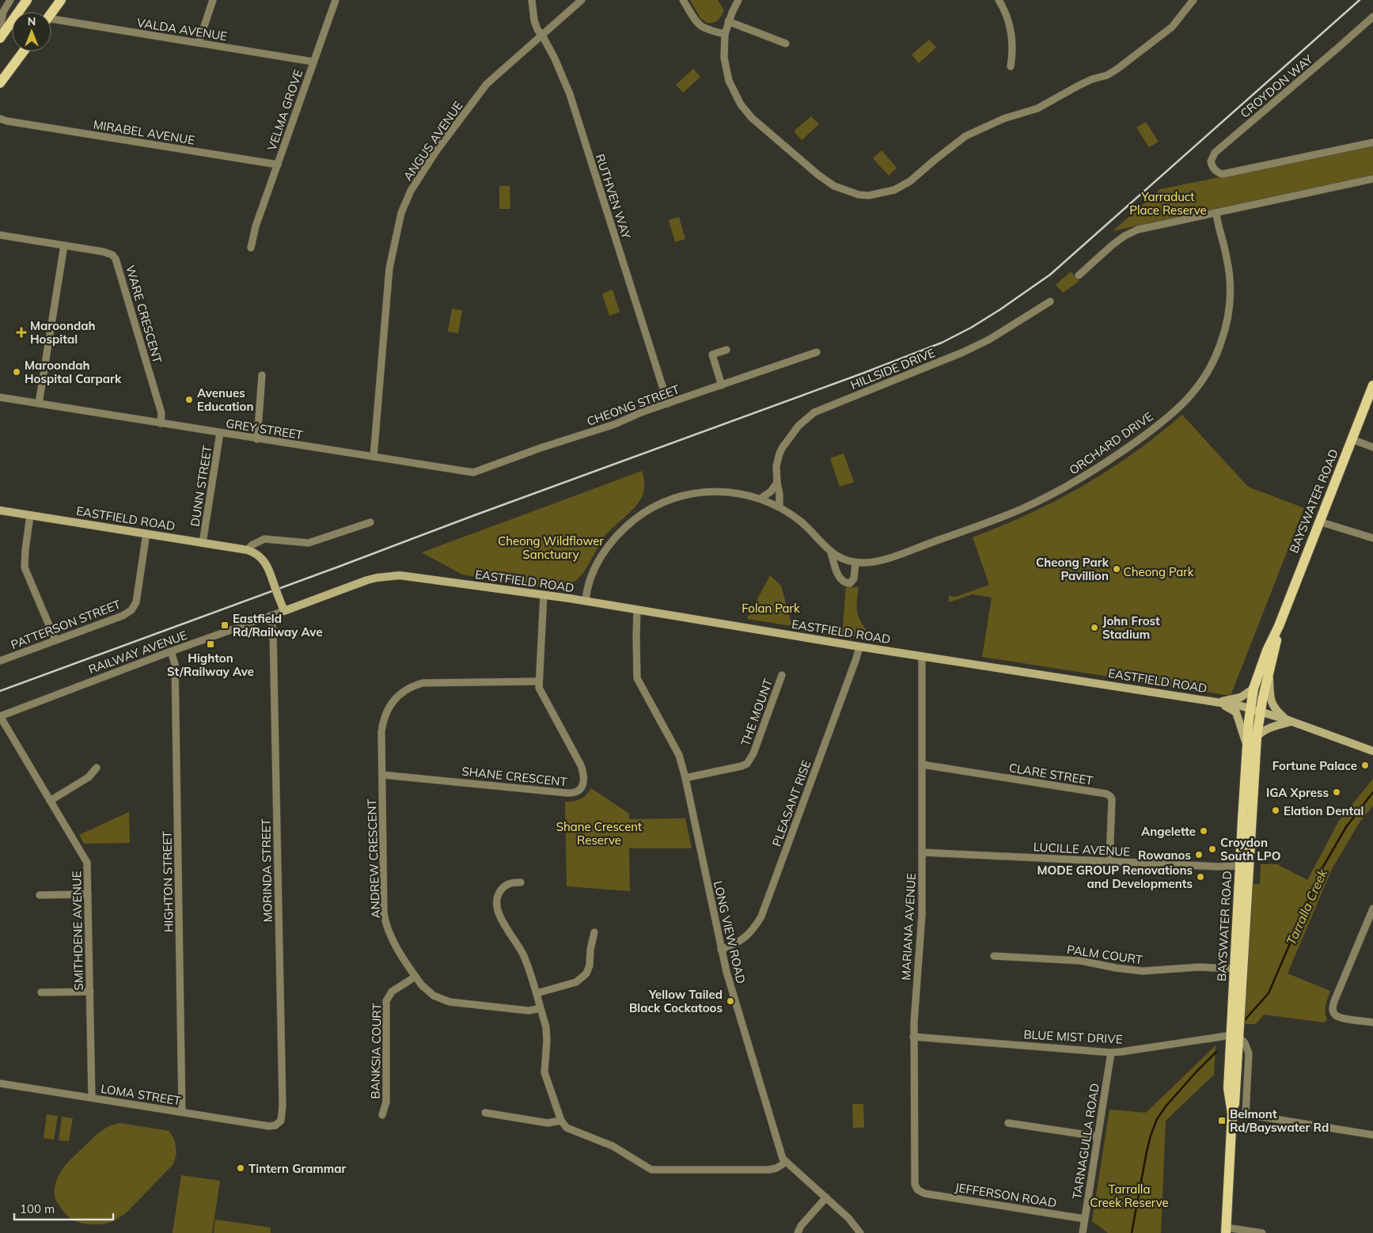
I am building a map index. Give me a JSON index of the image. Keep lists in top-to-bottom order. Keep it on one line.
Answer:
{"streets":{"main road":["BAYSWATER ROAD","EASTFIELD ROAD"],"street":["VALDA AVENUE","CROYDON WAY","VELMA GROVE","MIRABEL AVENUE","ANGUS AVENUE","RUTHVEN WAY","WARE CRESCENT","HILLSIDE DRIVE","CHEONG STREET","GREY STREET","ORCHARD DRIVE","DUNN STREET","PATTERSON STREET","RAILWAY AVENUE","THE MOUNT","CLARE STREET","SHANE CRESCENT","PLEASANT RISE","LUCILLE AVENUE","ANDREW CRESCENT","MORINDA STREET","HIGHTON STREET","MARIANA AVENUE","SMITHDENE AVENUE","LONG VIEW ROAD","PALM COURT","BLUE MIST DRIVE","BANKSIA COURT","LOMA STREET","TARNAGULLA ROAD","JEFFERSON ROAD"]},"crossings":[["VALDA AVENUE","VELMA GROVE"],["VELMA GROVE","MIRABEL AVENUE"],["ANGUS AVENUE","RUTHVEN WAY"],["ANGUS AVENUE","GREY STREET"],["RUTHVEN WAY","CHEONG STREET"],["WARE CRESCENT","GREY STREET"],["CHEONG STREET","GREY STREET"],["GREY STREET","DUNN STREET"],["DUNN STREET","EASTFIELD ROAD"],["BAYSWATER ROAD","EASTFIELD ROAD"],["BAYSWATER ROAD","LUCILLE AVENUE"],["BAYSWATER ROAD","PALM COURT"],["BAYSWATER ROAD","BLUE MIST DRIVE"],["EASTFIELD ROAD","PATTERSON STREET"],["EASTFIELD ROAD","RAILWAY AVENUE"],["EASTFIELD ROAD","SHANE CRESCENT"],["EASTFIELD ROAD","PLEASANT RISE"],["EASTFIELD ROAD","MARIANA AVENUE"],["EASTFIELD ROAD","LONG VIEW ROAD"],["RAILWAY AVENUE","MORINDA STREET"],["RAILWAY AVENUE","HIGHTON STREET"],["RAILWAY AVENUE","SMITHDENE AVENUE"],["THE MOUNT","LONG VIEW ROAD"],["CLARE STREET","LUCILLE AVENUE"],["CLARE STREET","MARIANA AVENUE"],["SHANE CRESCENT","ANDREW CRESCENT"],["PLEASANT RISE","LONG VIEW ROAD"],["LUCILLE AVENUE","MARIANA AVENUE"],["ANDREW CRESCENT","BANKSIA COURT"],["MORINDA STREET","LOMA STREET"],["HIGHTON STREET","LOMA STREET"],["MARIANA AVENUE","BLUE MIST DRIVE"],["MARIANA AVENUE","JEFFERSON ROAD"],["SMITHDENE AVENUE","LOMA STREET"],["BLUE MIST DRIVE","TARNAGULLA ROAD"],["TARNAGULLA ROAD","JEFFERSON ROAD"]],"water":["Tarralla Creek"],"parks":["Yarraduct Place Reserve","Cheong Wildflower Sanctuary","Cheong Park","Folan Park","Shane Crescent Reserve","Tarralla Creek Reserve"],"places":{"health":["Maroondah Hospital"],"other":["Maroondah Hospital Carpark","Avenues Education","Cheong Park Pavillion","John Frost Stadium","Fortune Palace","IGA Xpress","Elation Dental","Angelette","Croydon South LPO","Rowanos","MODE GROUP Renovations and Developments","Yellow Tailed Black Cockatoos","Tintern Grammar"],"transit":["Eastfield Rd/Railway Ave","Highton St/Railway Ave","Belmont Rd/Bayswater Rd"]},"scale_bar":"100 m","north":"top"}
